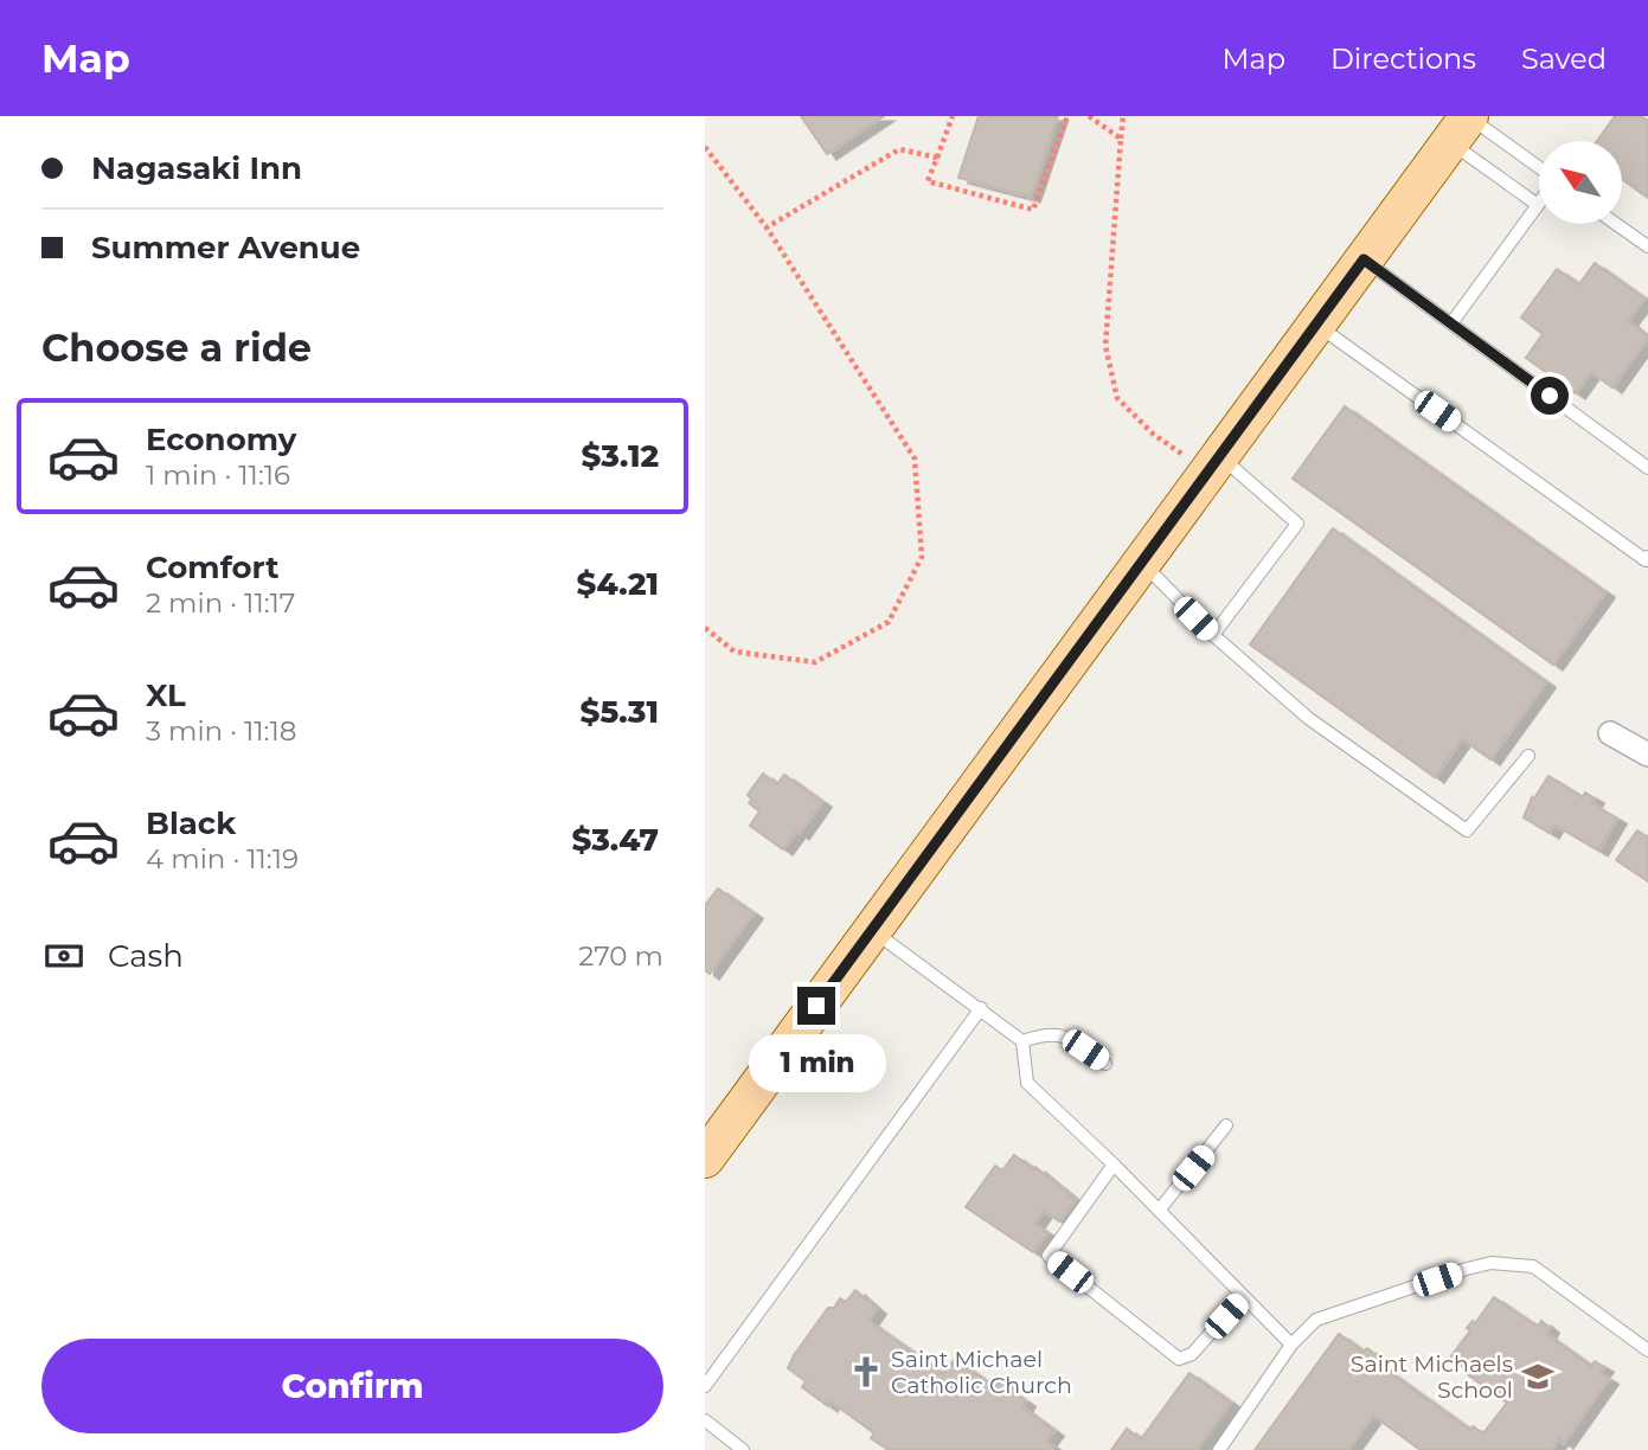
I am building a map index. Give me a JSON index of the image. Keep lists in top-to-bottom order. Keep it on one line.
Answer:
{"places":{"church":["Saint Michael Catholic Church"],"school or university":["Saint Michaels School"]},"north":"top left","page":{"header":"Map","nav":["Map","Directions","Saved"],"banner":["Nagasaki Inn","Summer Avenue"],"heading":"Choose a ride","list":[{"name":"Economy","note":"1 min · 11:16","value":"$3.12"},{"name":"Comfort","note":"2 min · 11:17","value":"$4.21"},{"name":"XL","note":"3 min · 11:18","value":"$5.31"},{"name":"Black","note":"4 min · 11:19","value":"$3.47"}],"pay":["Cash","270 m"],"bubble":"1 min","buttons":"Confirm"}}
